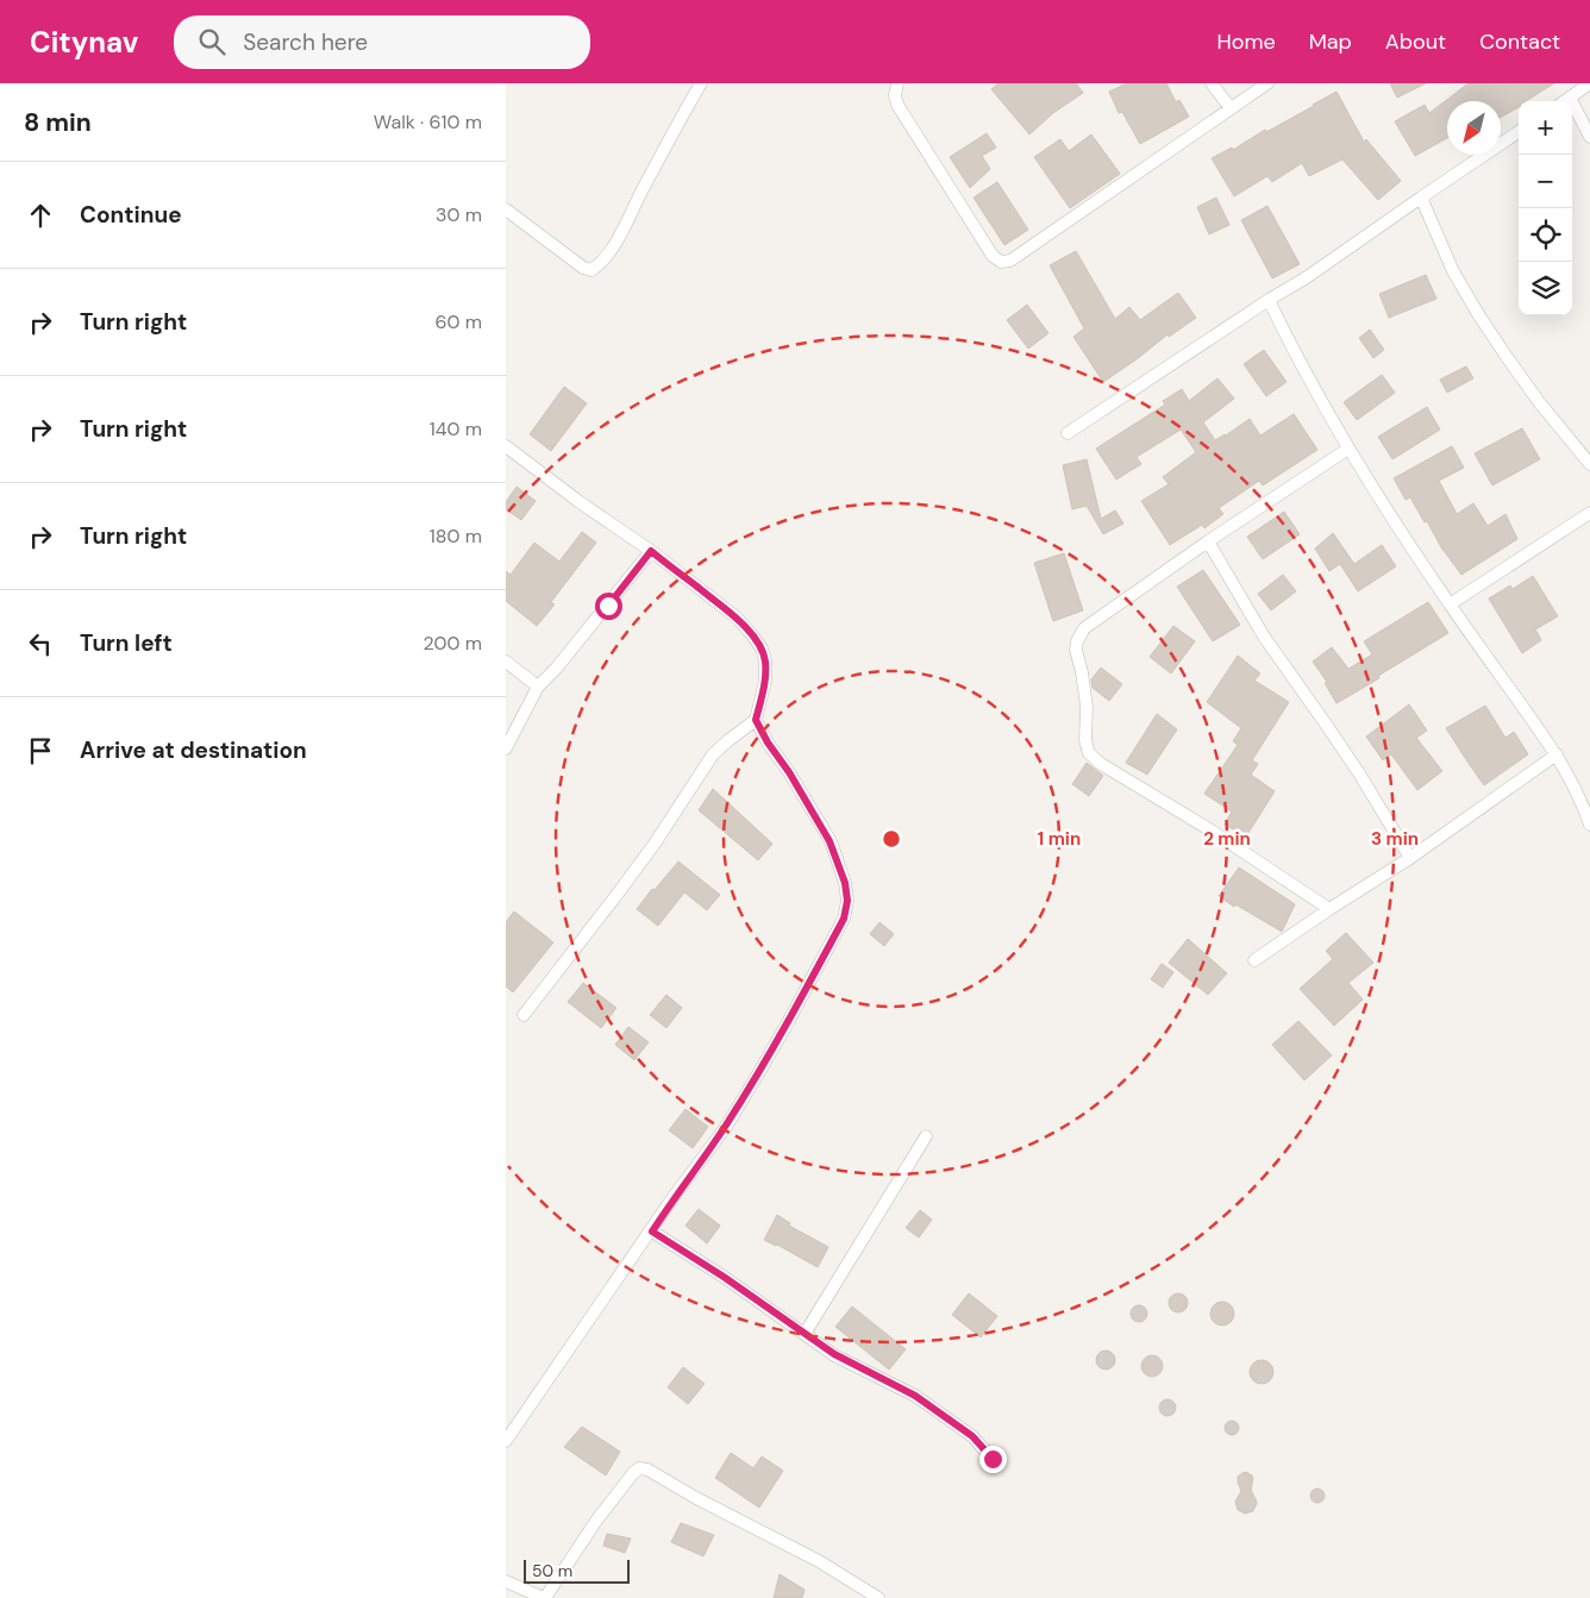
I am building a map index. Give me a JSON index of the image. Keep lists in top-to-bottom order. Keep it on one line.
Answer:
{"scale_bar":"50 m","north":"bottom left","page":{"header":"Citynav","search":"Search here","nav":["Home","Map","About","Contact"],"heading":["8 min","Walk · 610 m"],"map_buttons":["+","−"],"list":[["Continue","30 m"],["Turn right","60 m"],["Turn right","140 m"],["Turn right","180 m"],["Turn left","200 m"],"Arrive at destination"],"scale":"50 m"},"rings":["1 min","2 min","3 min"]}
